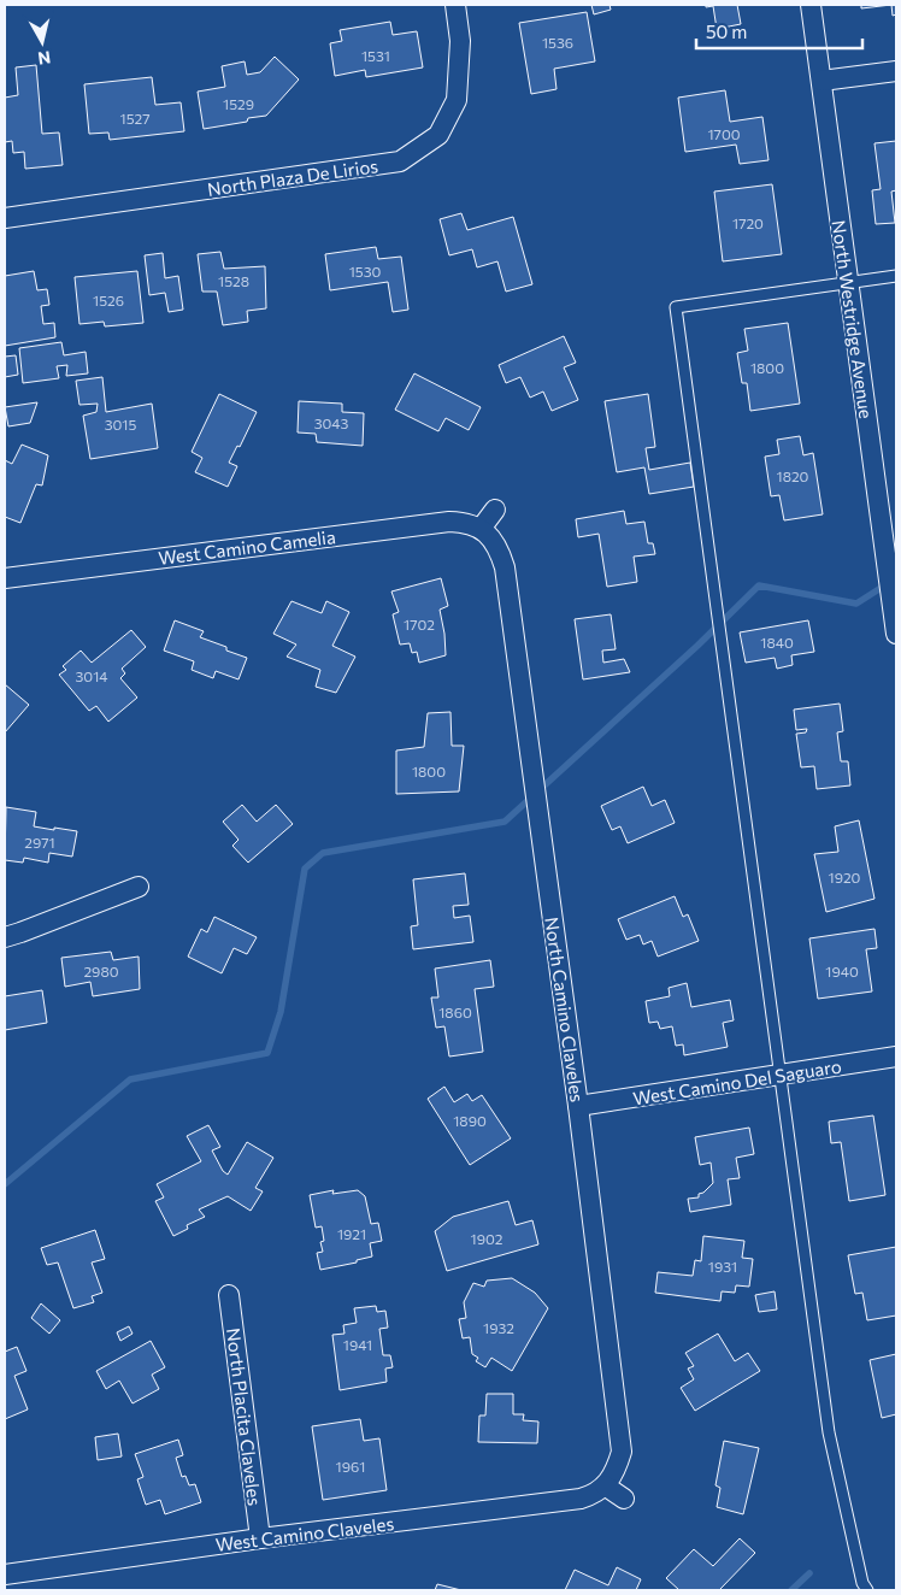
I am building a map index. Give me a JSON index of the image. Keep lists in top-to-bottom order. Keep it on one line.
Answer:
{"streets":{"street":["North Plaza De Lirios","North Westridge Avenue","West Camino Camelia","North Camino Claveles","West Camino Del Saguaro","North Placita Claveles","West Camino Claveles"]},"crossings":[["West Camino Camelia","North Camino Claveles"],["North Camino Claveles","West Camino Del Saguaro"],["North Camino Claveles","West Camino Claveles"],["North Placita Claveles","West Camino Claveles"]],"house_numbers":["1536","1531","1529","1527","1700","1720","1530","1528","1526","1800","3043","3015","1820","1702","1840","3014","1800","2971","1920","2980","1940","1860","1890","1921","1902","1931","1932","1941","1961"],"scale_bar":"50 m","north":"bottom"}
